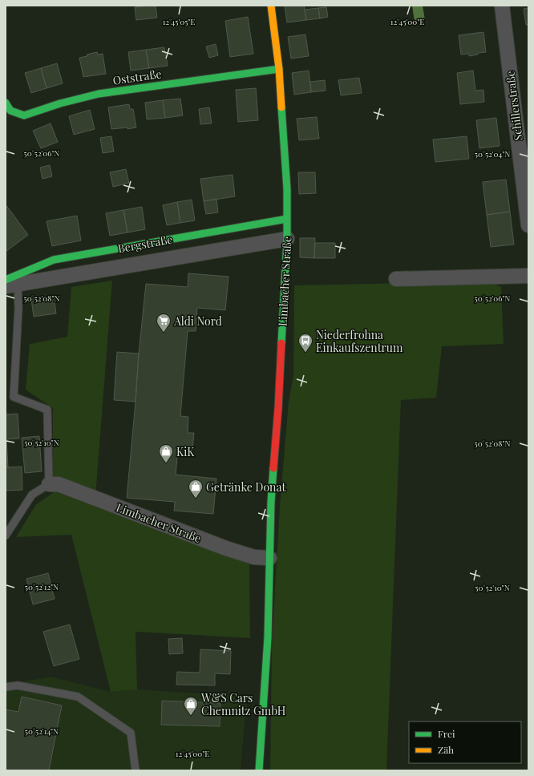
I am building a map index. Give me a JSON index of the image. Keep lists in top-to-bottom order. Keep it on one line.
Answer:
{"streets":{"street":["Oststraße","Schillerstraße","Bergstraße","Limbacher Straße"]},"crossings":[["Oststraße","Limbacher Straße"],["Bergstraße","Limbacher Straße"]],"places":{"supermarket":["Aldi Nord"],"bus stop":["Niederfrohna Einkaufszentrum"],"shop":["KiK","Getränke Donat","W&S Cars Chemnitz GmbH"]},"legend":["Frei","Zäh"],"coordinates":["12°45'05\"E","12°45'00\"E","50°52'06\"N","50°52'04\"N","50°52'08\"N","50°52'10\"N","50°52'12\"N","50°52'14\"N"]}
